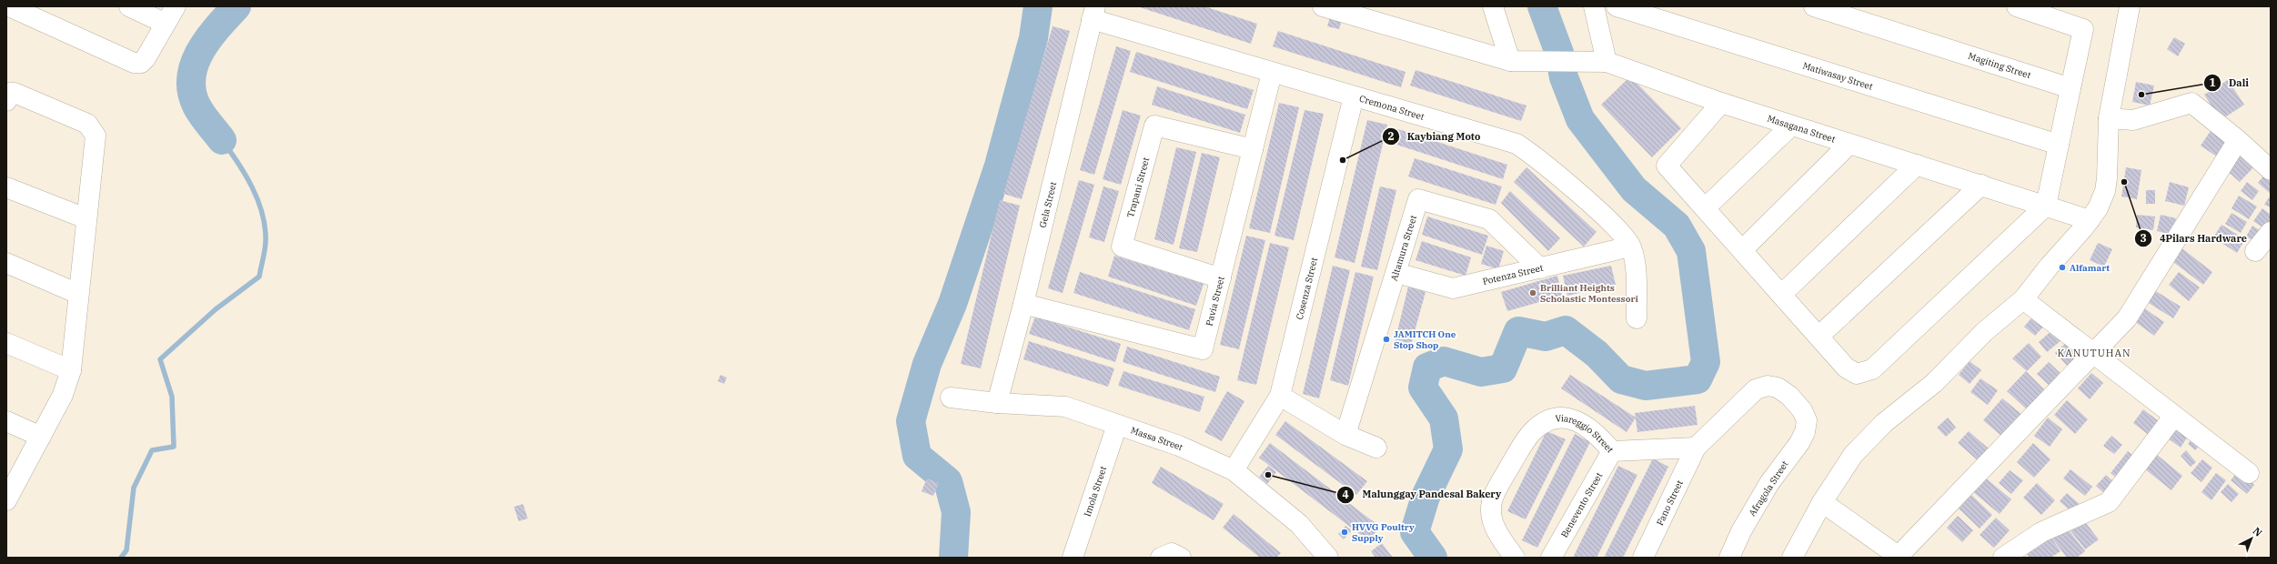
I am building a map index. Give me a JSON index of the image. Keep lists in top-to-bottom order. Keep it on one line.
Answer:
{"streets":{"street":["Magiting Street","Matiwasay Street","Cremona Street","Masagana Street","Trapani Street","Gela Street","Altamura Street","Potenza Street","Cosenza Street","Pavia Street","Viareggio Street","Massa Street","Afragola Street","Imola Street","Fano Street","Benevento Street"]},"crossings":[["Cremona Street","Gela Street"],["Cremona Street","Potenza Street"],["Cremona Street","Cosenza Street"],["Cremona Street","Pavia Street"],["Trapani Street","Pavia Street"],["Gela Street","Pavia Street"],["Gela Street","Massa Street"],["Altamura Street","Potenza Street"],["Cosenza Street","Massa Street"],["Viareggio Street","Afragola Street"],["Viareggio Street","Fano Street"],["Viareggio Street","Benevento Street"],["Massa Street","Imola Street"],["Afragola Street","Fano Street"]],"districts":["KANUTUHAN"],"places":["Dali","Kaybiang Moto","4Pilars Hardware","Alfamart","Brilliant Heights Scholastic Montessori","JAMITCH One Stop Shop","Malunggay Pandesal Bakery","HVVG Poultry Supply"],"north":"top right"}
